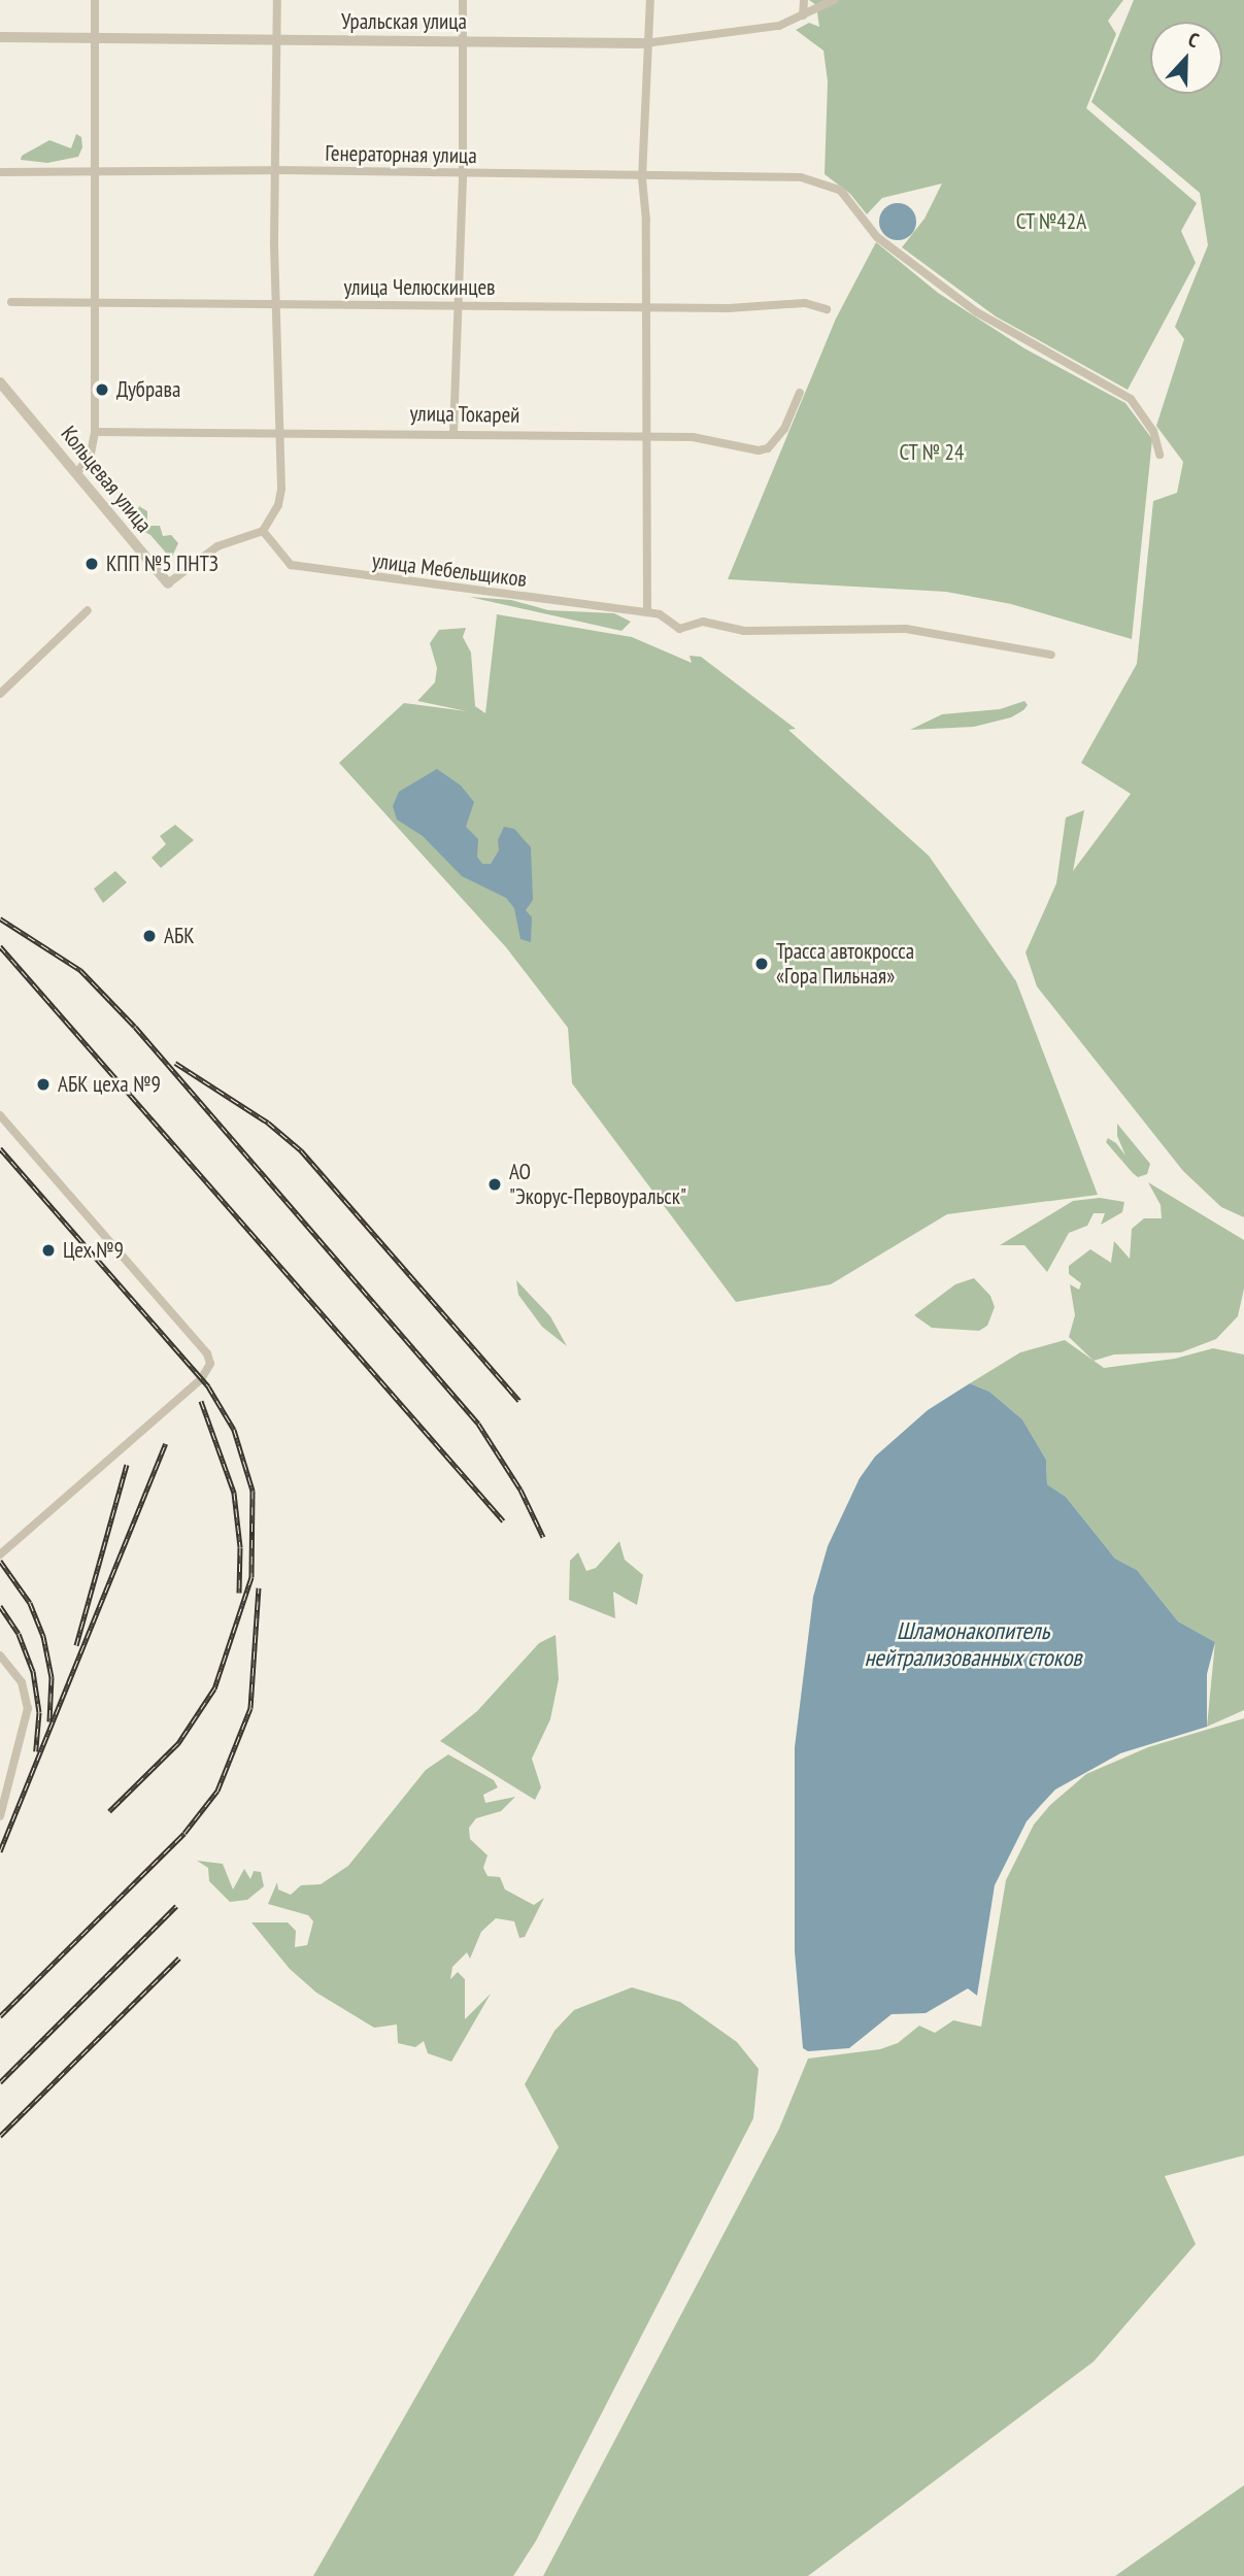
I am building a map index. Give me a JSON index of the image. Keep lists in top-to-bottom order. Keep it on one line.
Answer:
{"streets":{"street":["Уральская улица","Генераторная улица","улица Челюскинцев","улица Токарей","Кольцевая улица","улица Мебельщиков"]},"crossings":[["Кольцевая улица","улица Мебельщиков"]],"water":["Шламонакопитель нейтрализованных стоков"],"parks":["СТ №42А","СТ № 24"],"places":["Дубрава","КПП №5 ПНТЗ","АБК","Трасса автокросса «Гора Пильная»","АБК цеха №9","АО \"Экорус-Первоуральск\"","Цех №9"],"north":"top"}
